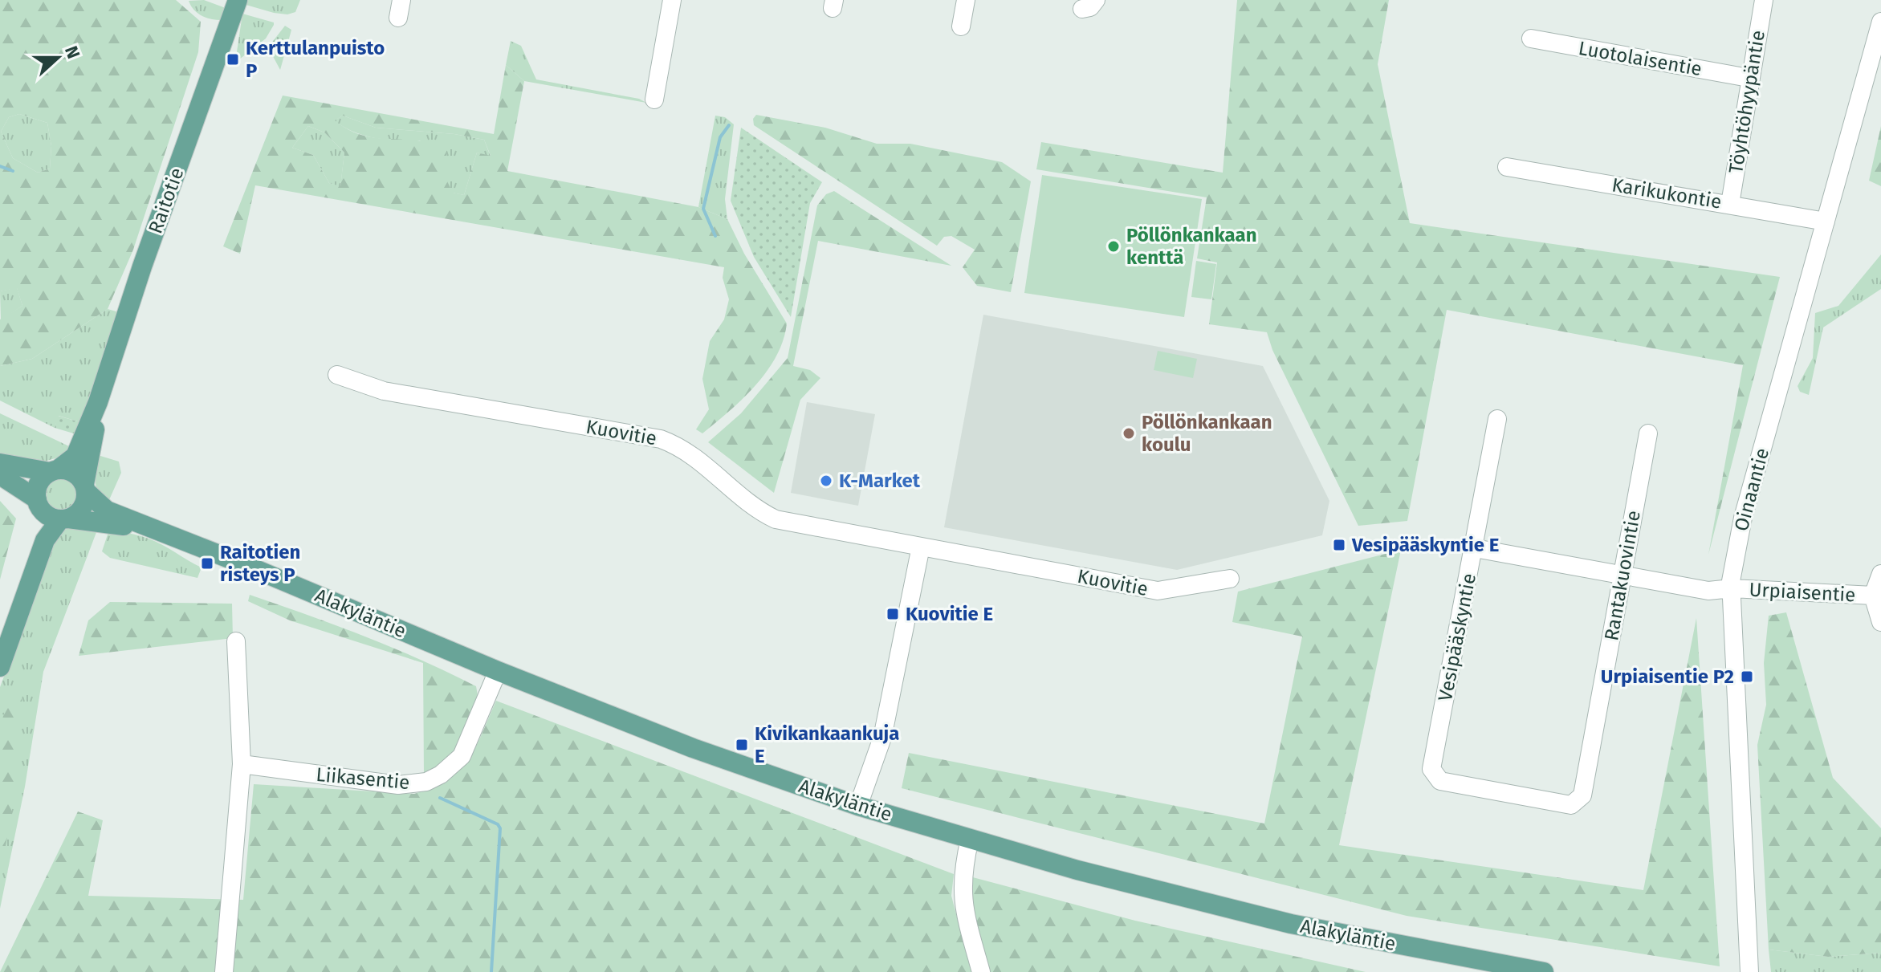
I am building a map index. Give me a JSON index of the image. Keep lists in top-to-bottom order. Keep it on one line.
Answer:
{"streets":{"main road":["Raitotie","Alakyläntie"],"street":["Luotolaisentie","Töyhtöhyypäntie","Karikukontie","Kuovitie","Oinaantie","Rantakuovintie","Urpiaisentie","Vesipääskyntie","Liikasentie"]},"crossings":[["Luotolaisentie","Töyhtöhyypäntie"],["Töyhtöhyypäntie","Karikukontie"],["Karikukontie","Oinaantie"],["Raitotie","Alakyläntie"],["Oinaantie","Urpiaisentie"],["Rantakuovintie","Vesipääskyntie"],["Alakyläntie","Liikasentie"]],"places":{"transit":["Kerttulanpuisto P","Vesipääskyntie E","Raitotien risteys P","Kuovitie E","Urpiaisentie P2","Kivikankaankuja E"],"other":["Pöllönkankaan kenttä","Pöllönkankaan koulu","K-Market"]},"north":"right"}
